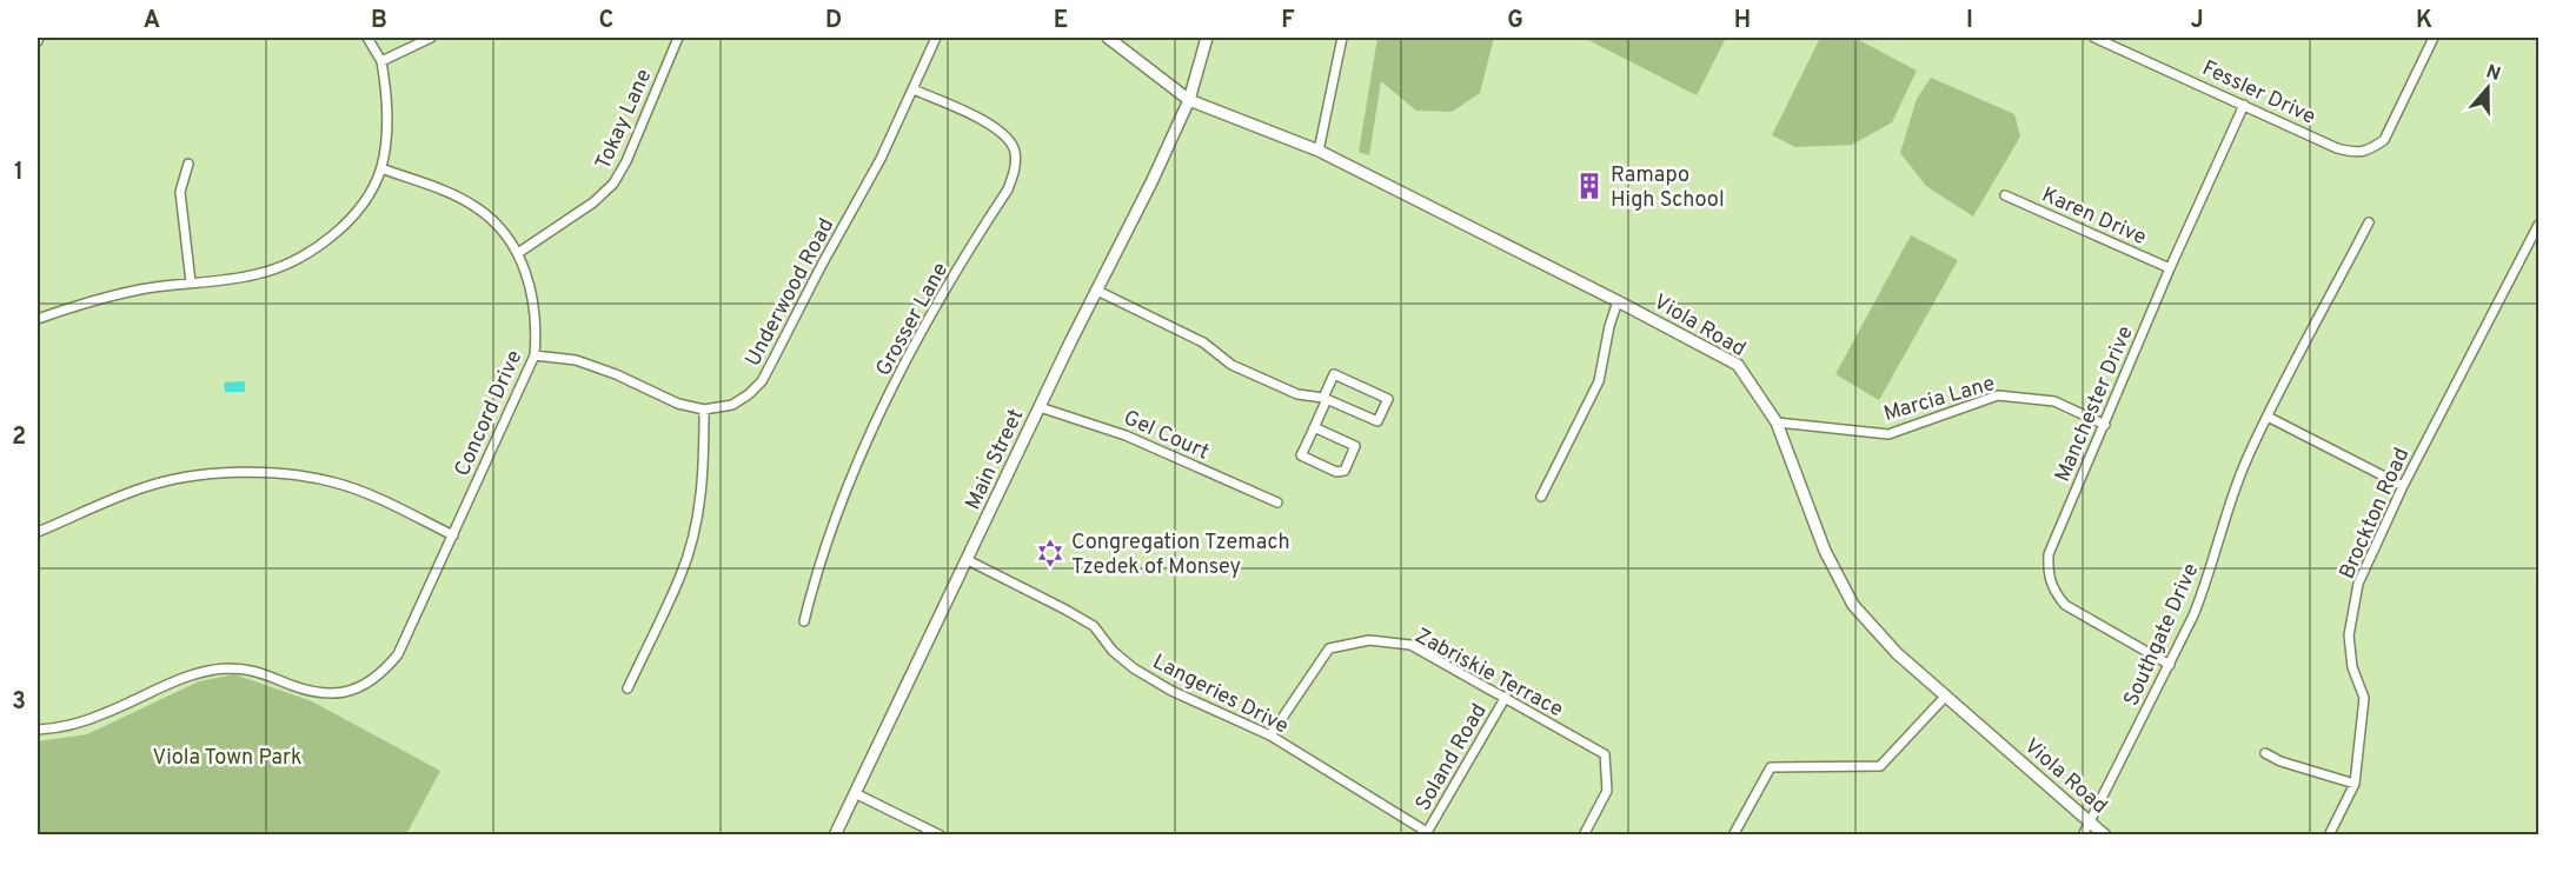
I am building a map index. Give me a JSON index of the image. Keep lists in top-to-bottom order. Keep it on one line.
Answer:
{"streets":{"street":["Fessler Drive","Tokay Lane","Karen Drive","Underwood Road","Grosser Lane","Viola Road","Marcia Lane","Manchester Drive","Concord Drive","Gel Court","Main Street","Brockton Road","Southgate Drive","Zabriskie Terrace","Langeries Drive","Soland Road"]},"crossings":[["Fessler Drive","Manchester Drive"],["Tokay Lane","Concord Drive"],["Karen Drive","Manchester Drive"],["Underwood Road","Grosser Lane"],["Underwood Road","Concord Drive"],["Viola Road","Marcia Lane"],["Viola Road","Main Street"],["Viola Road","Southgate Drive"],["Marcia Lane","Manchester Drive"],["Manchester Drive","Southgate Drive"],["Gel Court","Main Street"],["Main Street","Langeries Drive"],["Zabriskie Terrace","Langeries Drive"],["Zabriskie Terrace","Soland Road"],["Langeries Drive","Soland Road"]],"parks":["Viola Town Park"],"places":{"building":["Ramapo High School"],"synagogue":["Congregation Tzemach Tzedek of Monsey"]},"north":"top","grid":{"columns":["A","B","C","D","E","F","G","H","I","J","K"],"rows":["1","2","3"]}}
